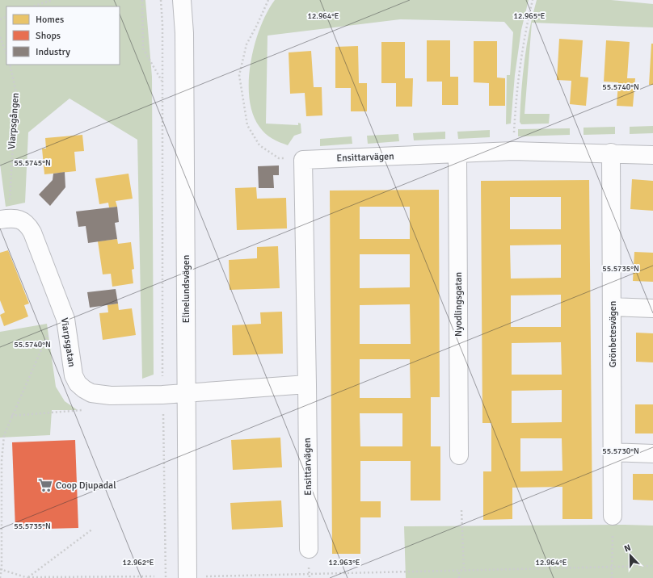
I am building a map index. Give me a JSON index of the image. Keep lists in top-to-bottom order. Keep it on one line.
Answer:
{"streets":{"street":["Ensittarvägen","Elinelundsvägen","Nyodlingsgatan","Grönbetesvägen","Viarpsgatan"],"path":["Viarpsgången"]},"crossings":[["Viarpsgången","Viarpsgatan"],["Ensittarvägen","Nyodlingsgatan"],["Ensittarvägen","Grönbetesvägen"],["Elinelundsvägen","Viarpsgatan"]],"places":{"supermarket":["Coop Djupadal"]},"legend":["Homes","Shops","Industry"],"north":"top","coordinates":["12.964°E","12.965°E","55.5740°N","55.5745°N","55.5735°N","55.5730°N","12.962°E","12.963°E"]}
